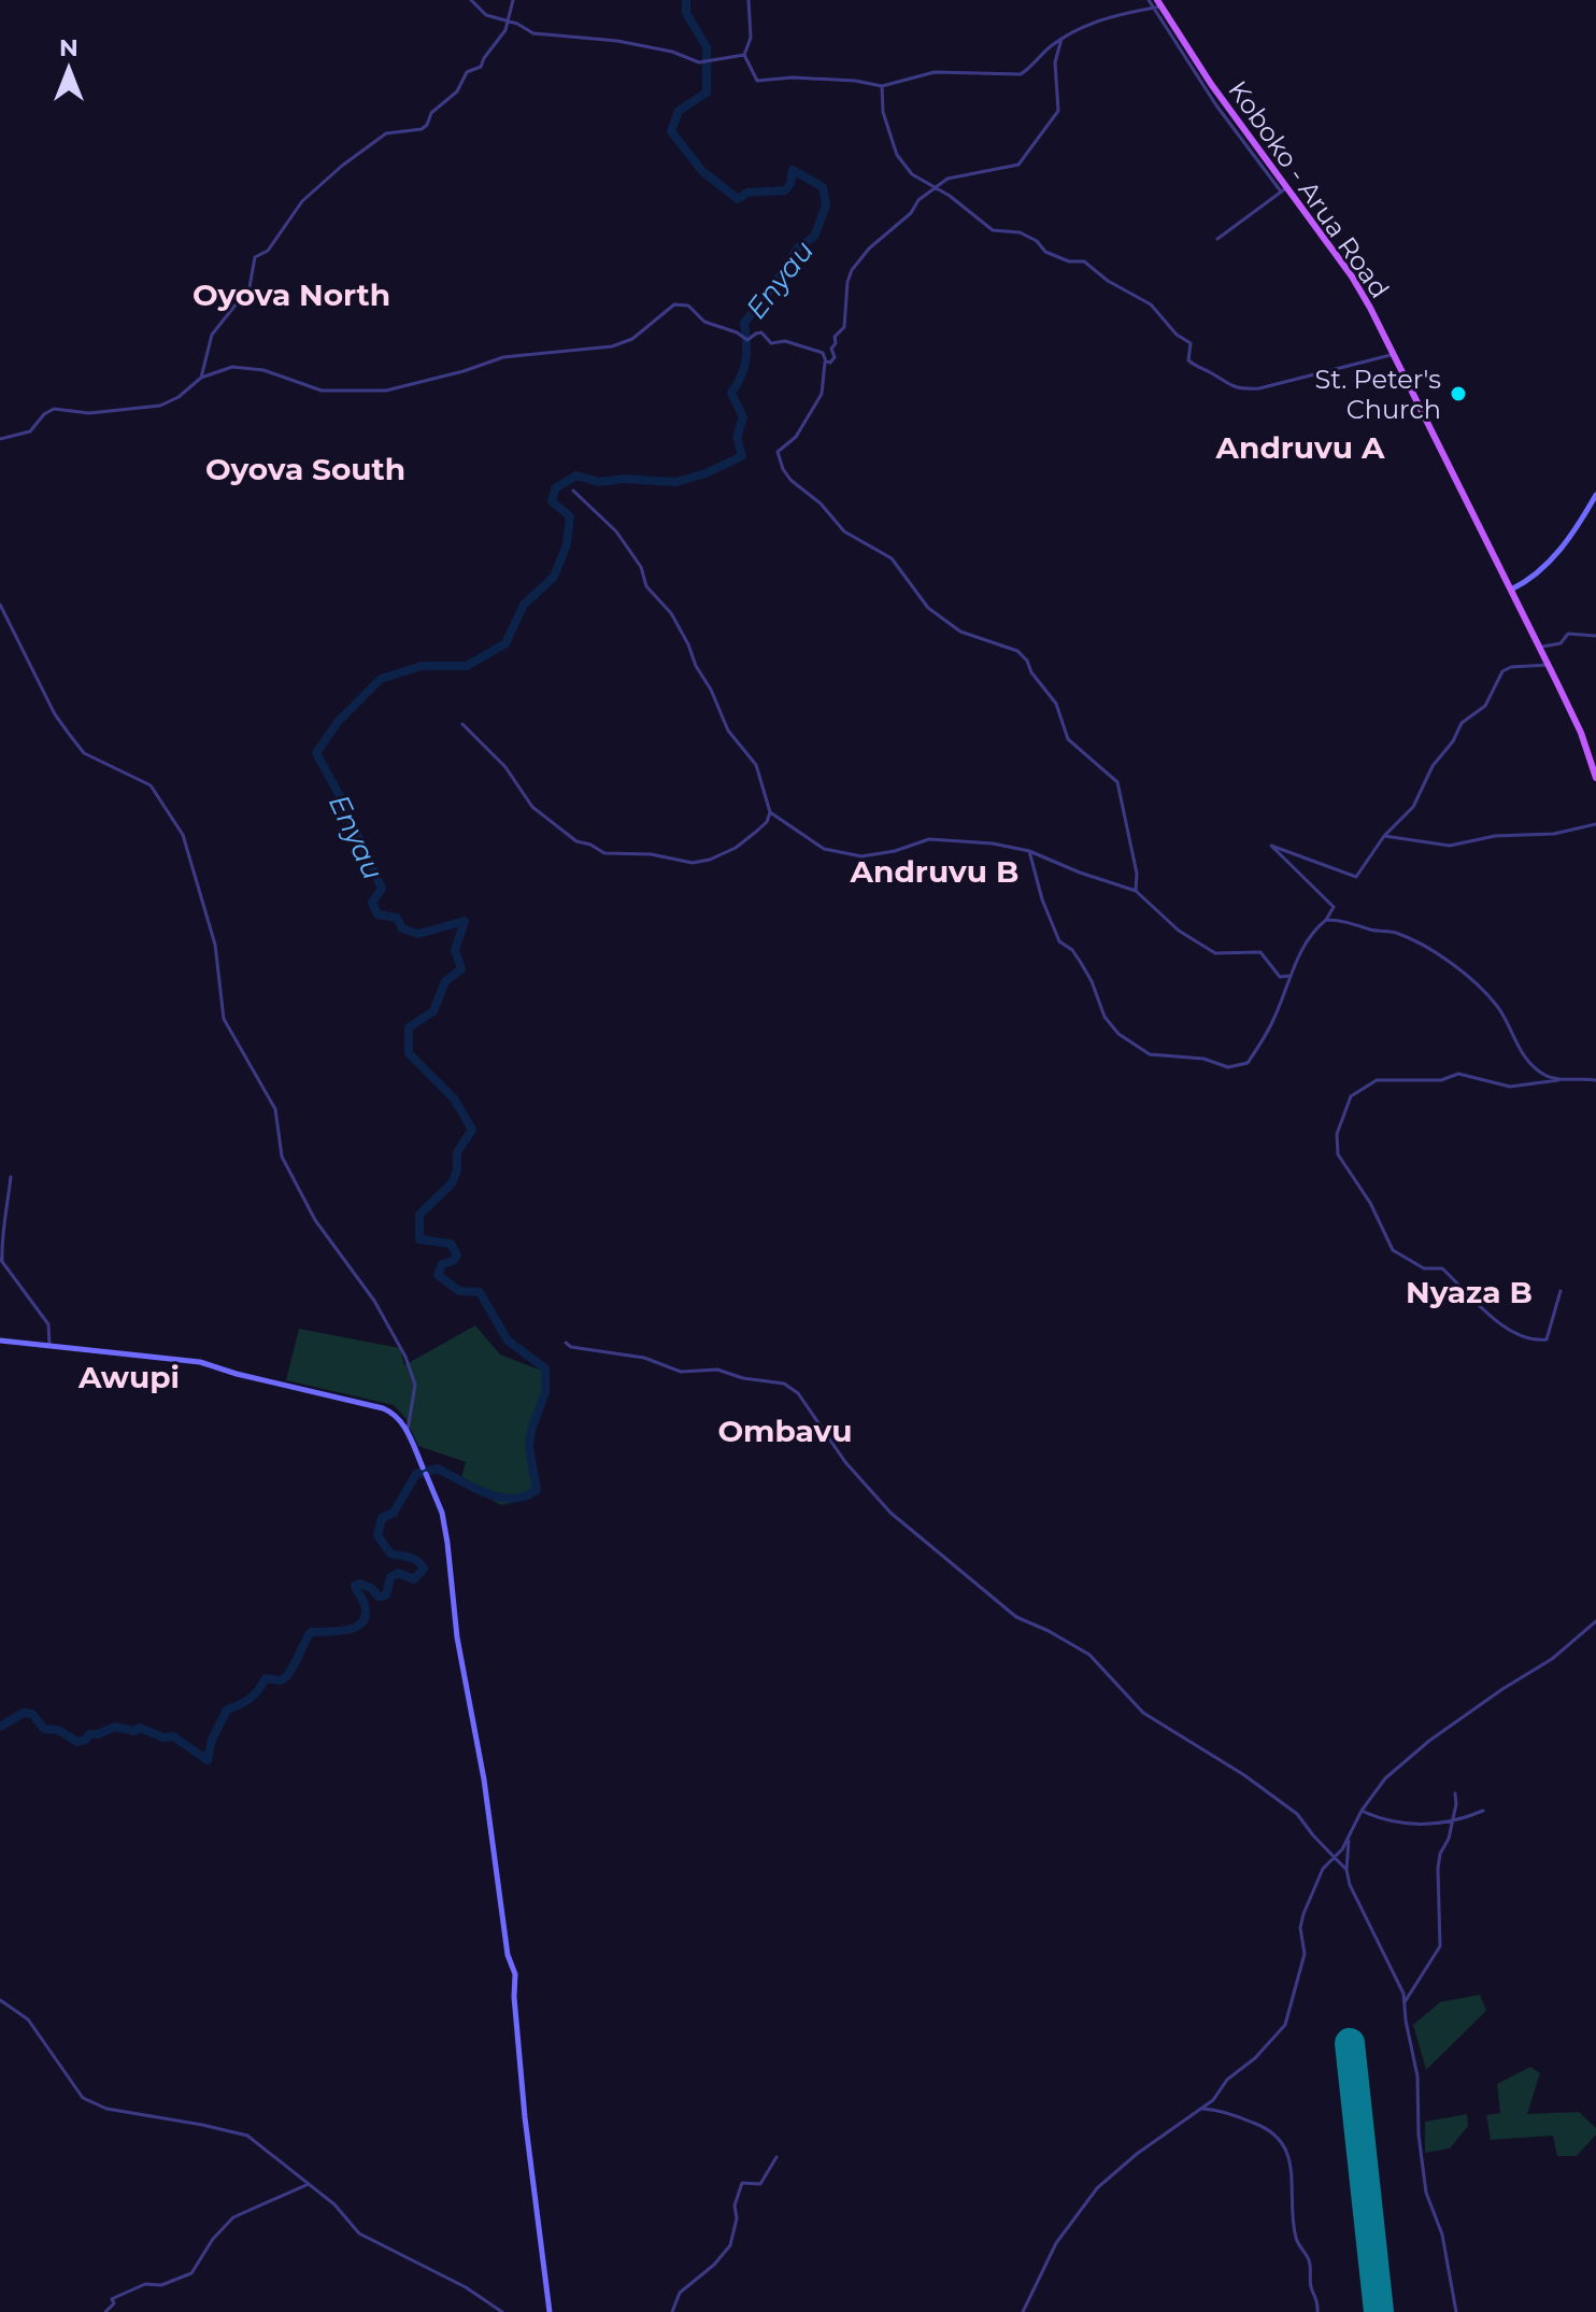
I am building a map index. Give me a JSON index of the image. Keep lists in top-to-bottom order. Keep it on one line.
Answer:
{"streets":{"main road":["Koboko - Arua Road"]},"districts":["Oyova North","Andruvu A","Oyova South","Andruvu B","Nyaza B","Awupi","Ombavu"],"water":["Enyau"],"places":["St. Peter's Church"],"north":"top"}
